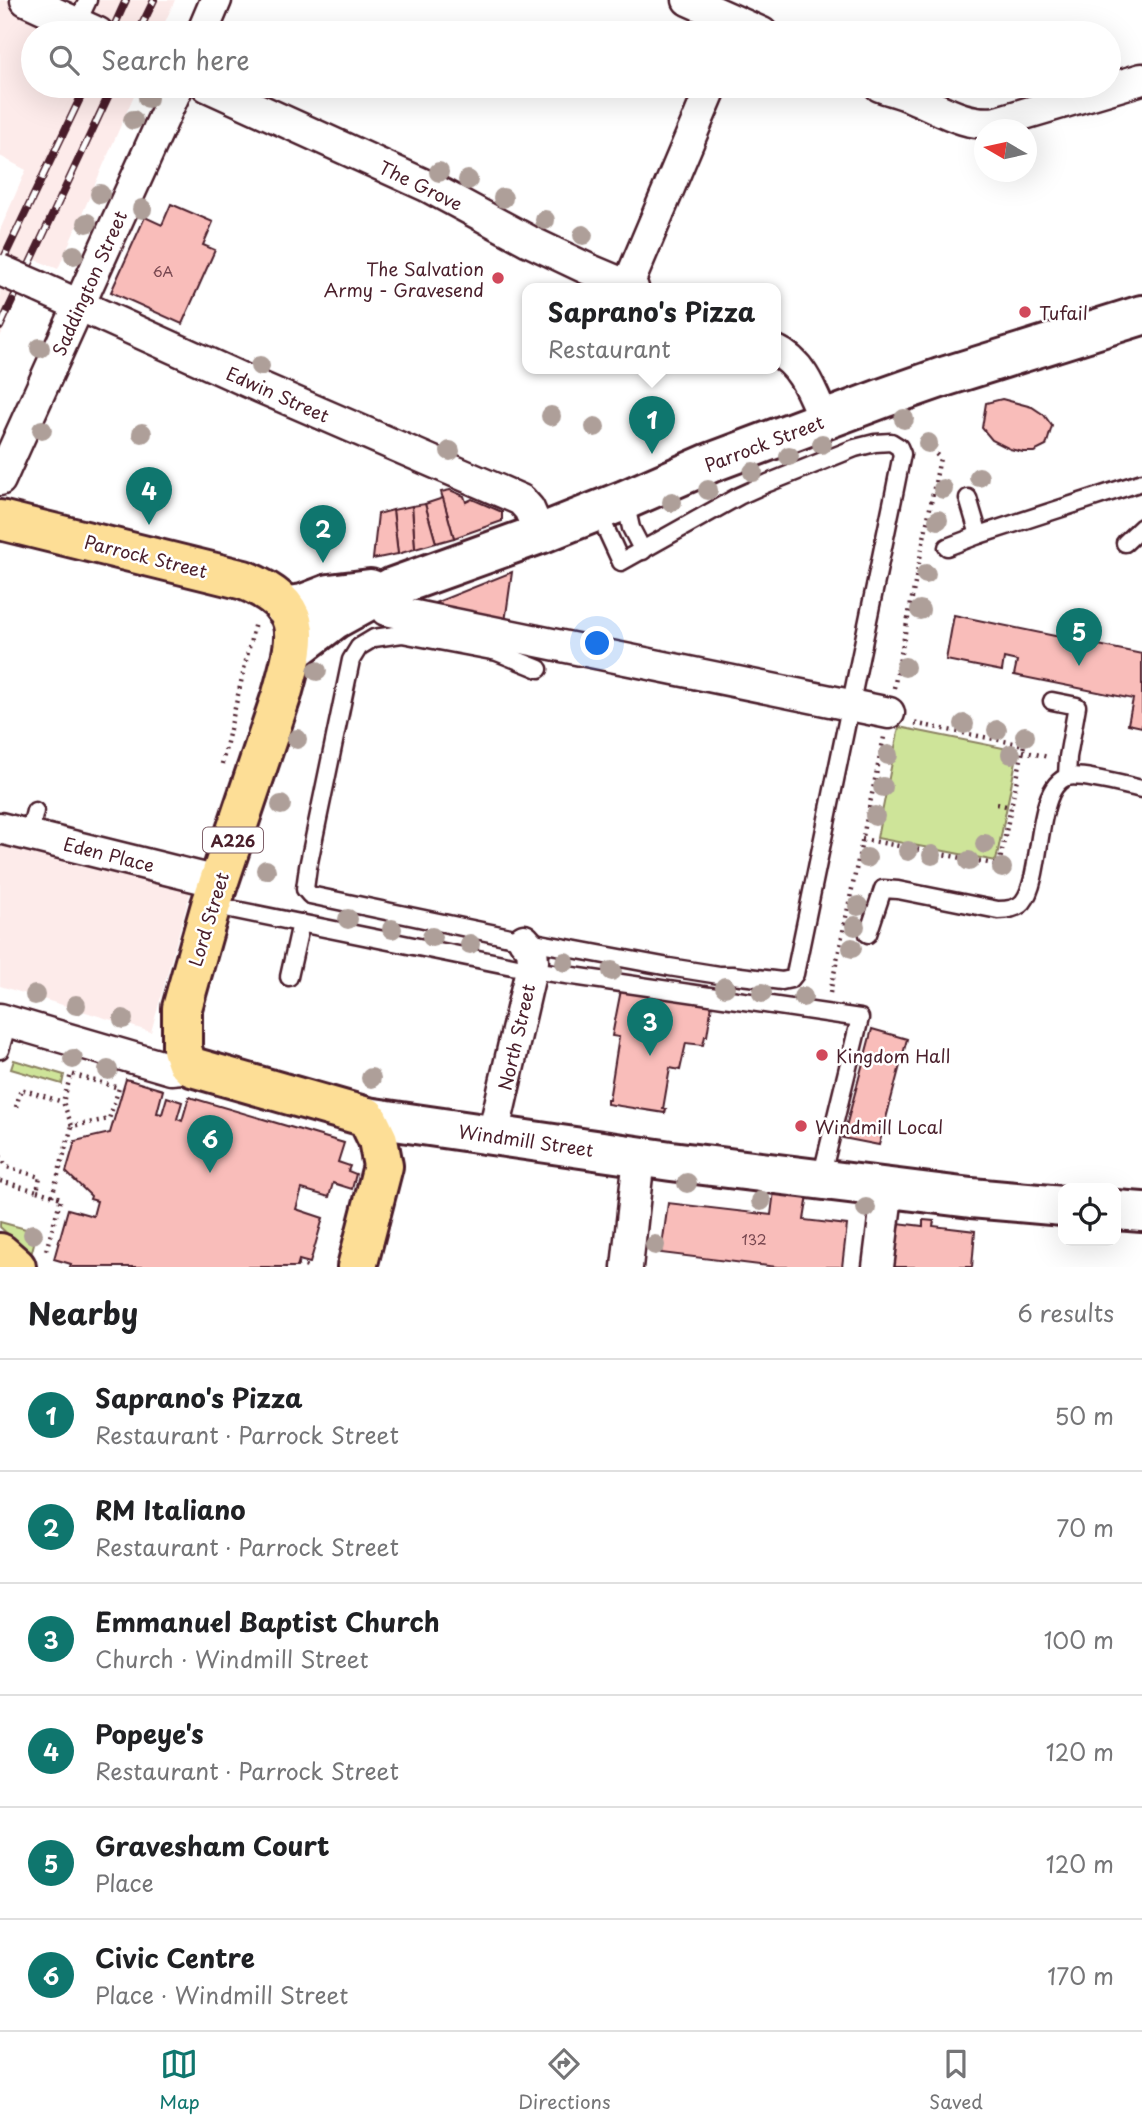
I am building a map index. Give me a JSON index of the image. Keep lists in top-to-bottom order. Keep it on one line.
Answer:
{"streets":{"main road":["Parrock Street","A226","Lord Street","Windmill Street"],"street":["The Grove","Saddington Street","Edwin Street","Eden Place","North Street"]},"crossings":[["Saddington Street","Edwin Street"],["Edwin Street","Parrock Street"],["Parrock Street","A226"],["Parrock Street","Lord Street"],["A226","Lord Street"],["Eden Place","Lord Street"],["Lord Street","Windmill Street"],["North Street","Windmill Street"]],"places":["The Salvation Army - Gravesend","Tufail","Kingdom Hall","Windmill Local"],"house_numbers":["6A","132"],"north":"left","page":{"search":"Search here","popup":["Saprano's Pizza","Restaurant"],"pins":["1","4","2","5","3","6"],"heading":["Nearby","6 results"],"list":[{"mark":"1","name":"Saprano's Pizza","note":"Restaurant · Parrock Street","value":"50 m"},{"mark":"2","name":"RM Italiano","note":"Restaurant · Parrock Street","value":"70 m"},{"mark":"3","name":"Emmanuel Baptist Church","note":"Church · Windmill Street","value":"100 m"},{"mark":"4","name":"Popeye's","note":"Restaurant · Parrock Street","value":"120 m"},{"mark":"5","name":"Gravesham Court","note":"Place","value":"120 m"},{"mark":"6","name":"Civic Centre","note":"Place · Windmill Street","value":"170 m"}],"nav":["Map","Directions","Saved"]}}
